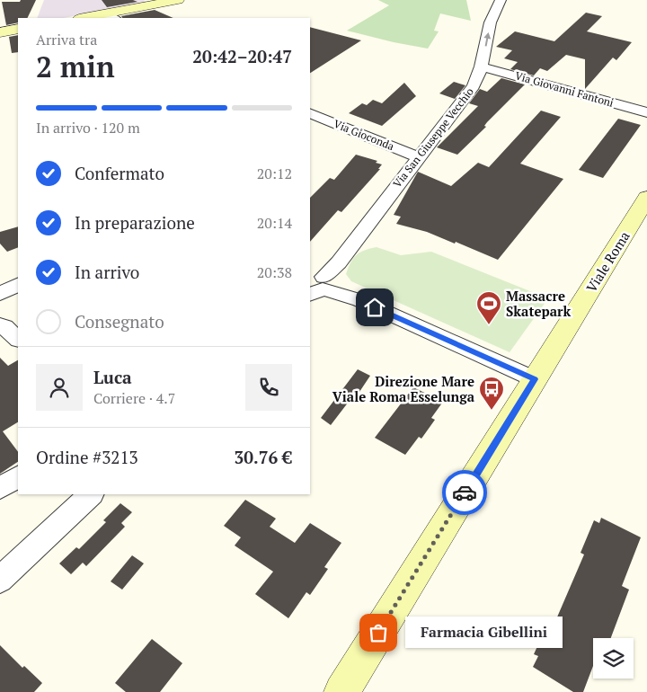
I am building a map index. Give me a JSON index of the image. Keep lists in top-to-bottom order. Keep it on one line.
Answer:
{"streets":{"main road":["Viale Roma"],"street":["Via Giovanni Fantoni","Via Gioconda","Via San Giuseppe Vecchio"]},"crossings":[["Via Giovanni Fantoni","Via San Giuseppe Vecchio"],["Via Gioconda","Via San Giuseppe Vecchio"]],"places":{"sports":["Massacre Skatepark"],"bus stop":["Direzione Mare Viale Roma Esselunga"],"other":["Farmacia Gibellini"]},"page":{"heading":["2 min","Arriva tra","20:42–20:47"],"panel":["Luca","Corriere · 4.7","Ordine #3213","30.76 €"],"bar":"In arrivo · 120 m","list":[["Confermato","20:12"],["In preparazione","20:14"],["In arrivo","20:38"],"Consegnato"],"bubble":"Farmacia Gibellini"}}
